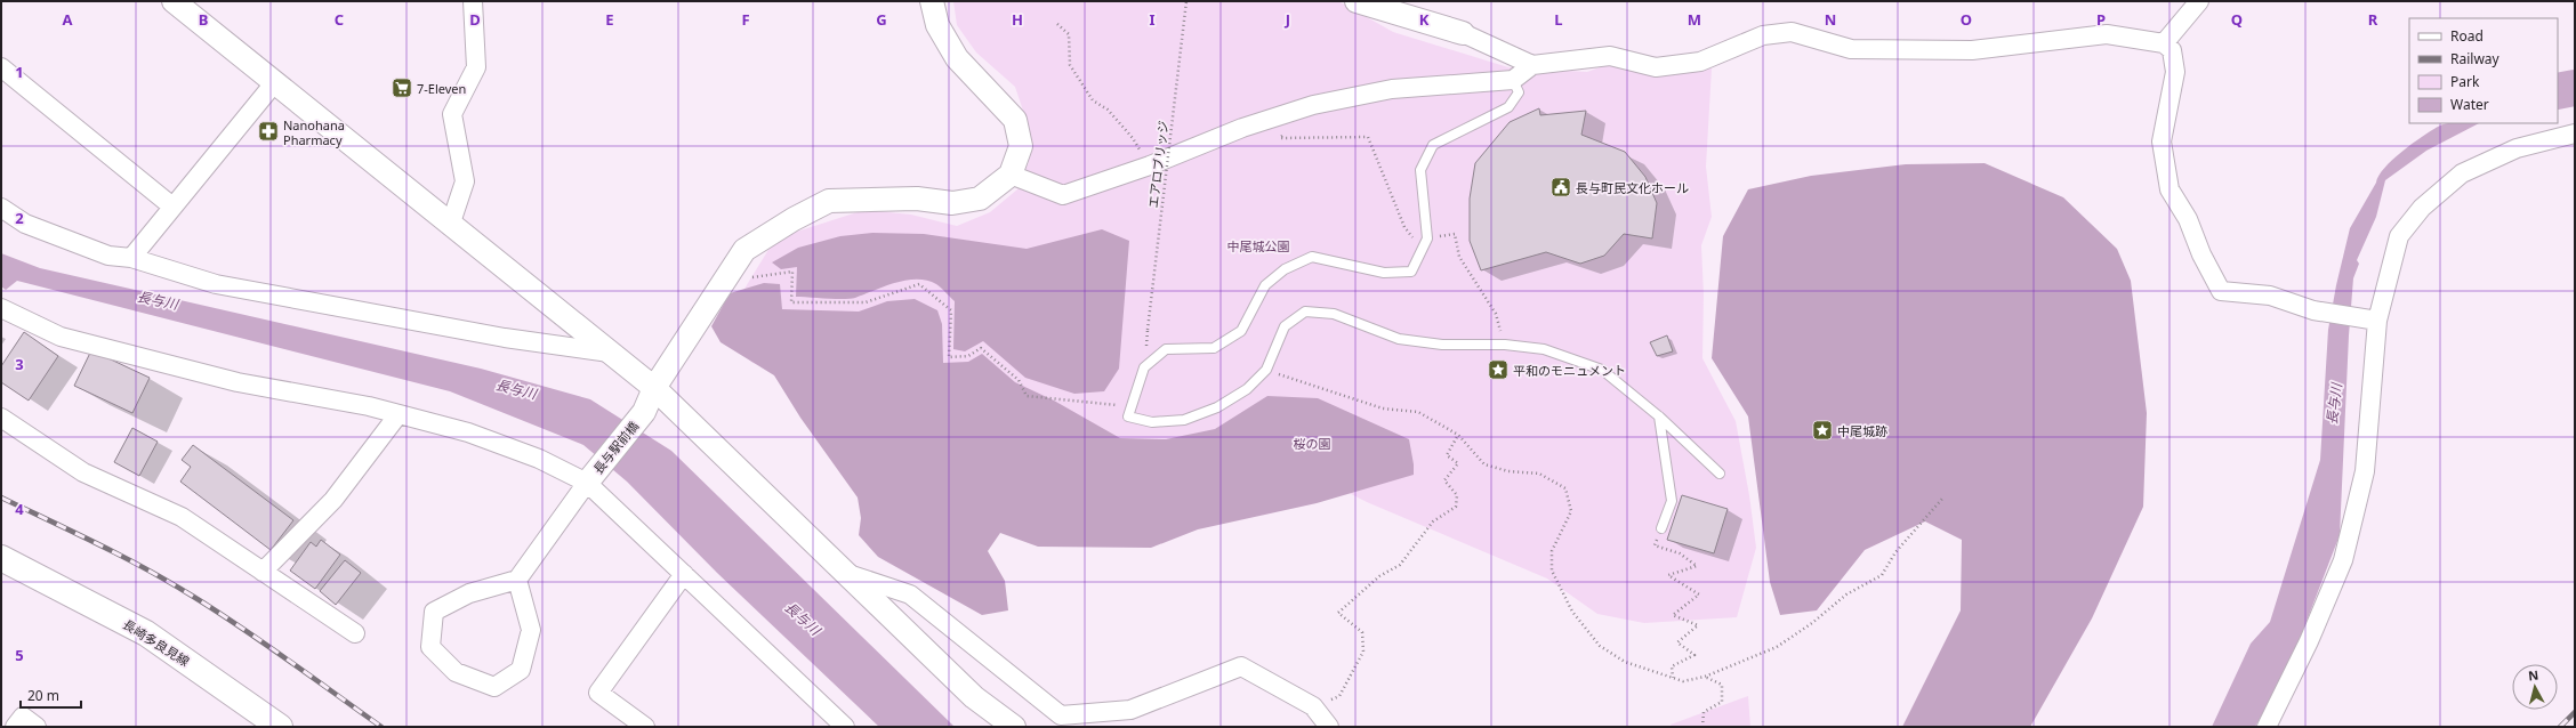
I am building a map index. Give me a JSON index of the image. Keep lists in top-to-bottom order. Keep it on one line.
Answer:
{"streets":{"main road":["長崎多良見線"],"street":["長与駅前橋"],"path":["エアロブリッジ"]},"water":["長与川"],"parks":["中尾城公園","桜の園"],"places":{"supermarket":["7-Eleven"],"pharmacy":["Nanohana Pharmacy"],"public building":["長与町民文化ホール"],"place":["平和のモニュメント","中尾城跡"]},"legend":["Road","Railway","Park","Water"],"scale_bar":"20 m","north":"top","grid":{"columns":["A","B","C","D","E","F","G","H","I","J","K","L","M","N","O","P","Q","R"],"rows":["1","2","3","4","5"]}}
